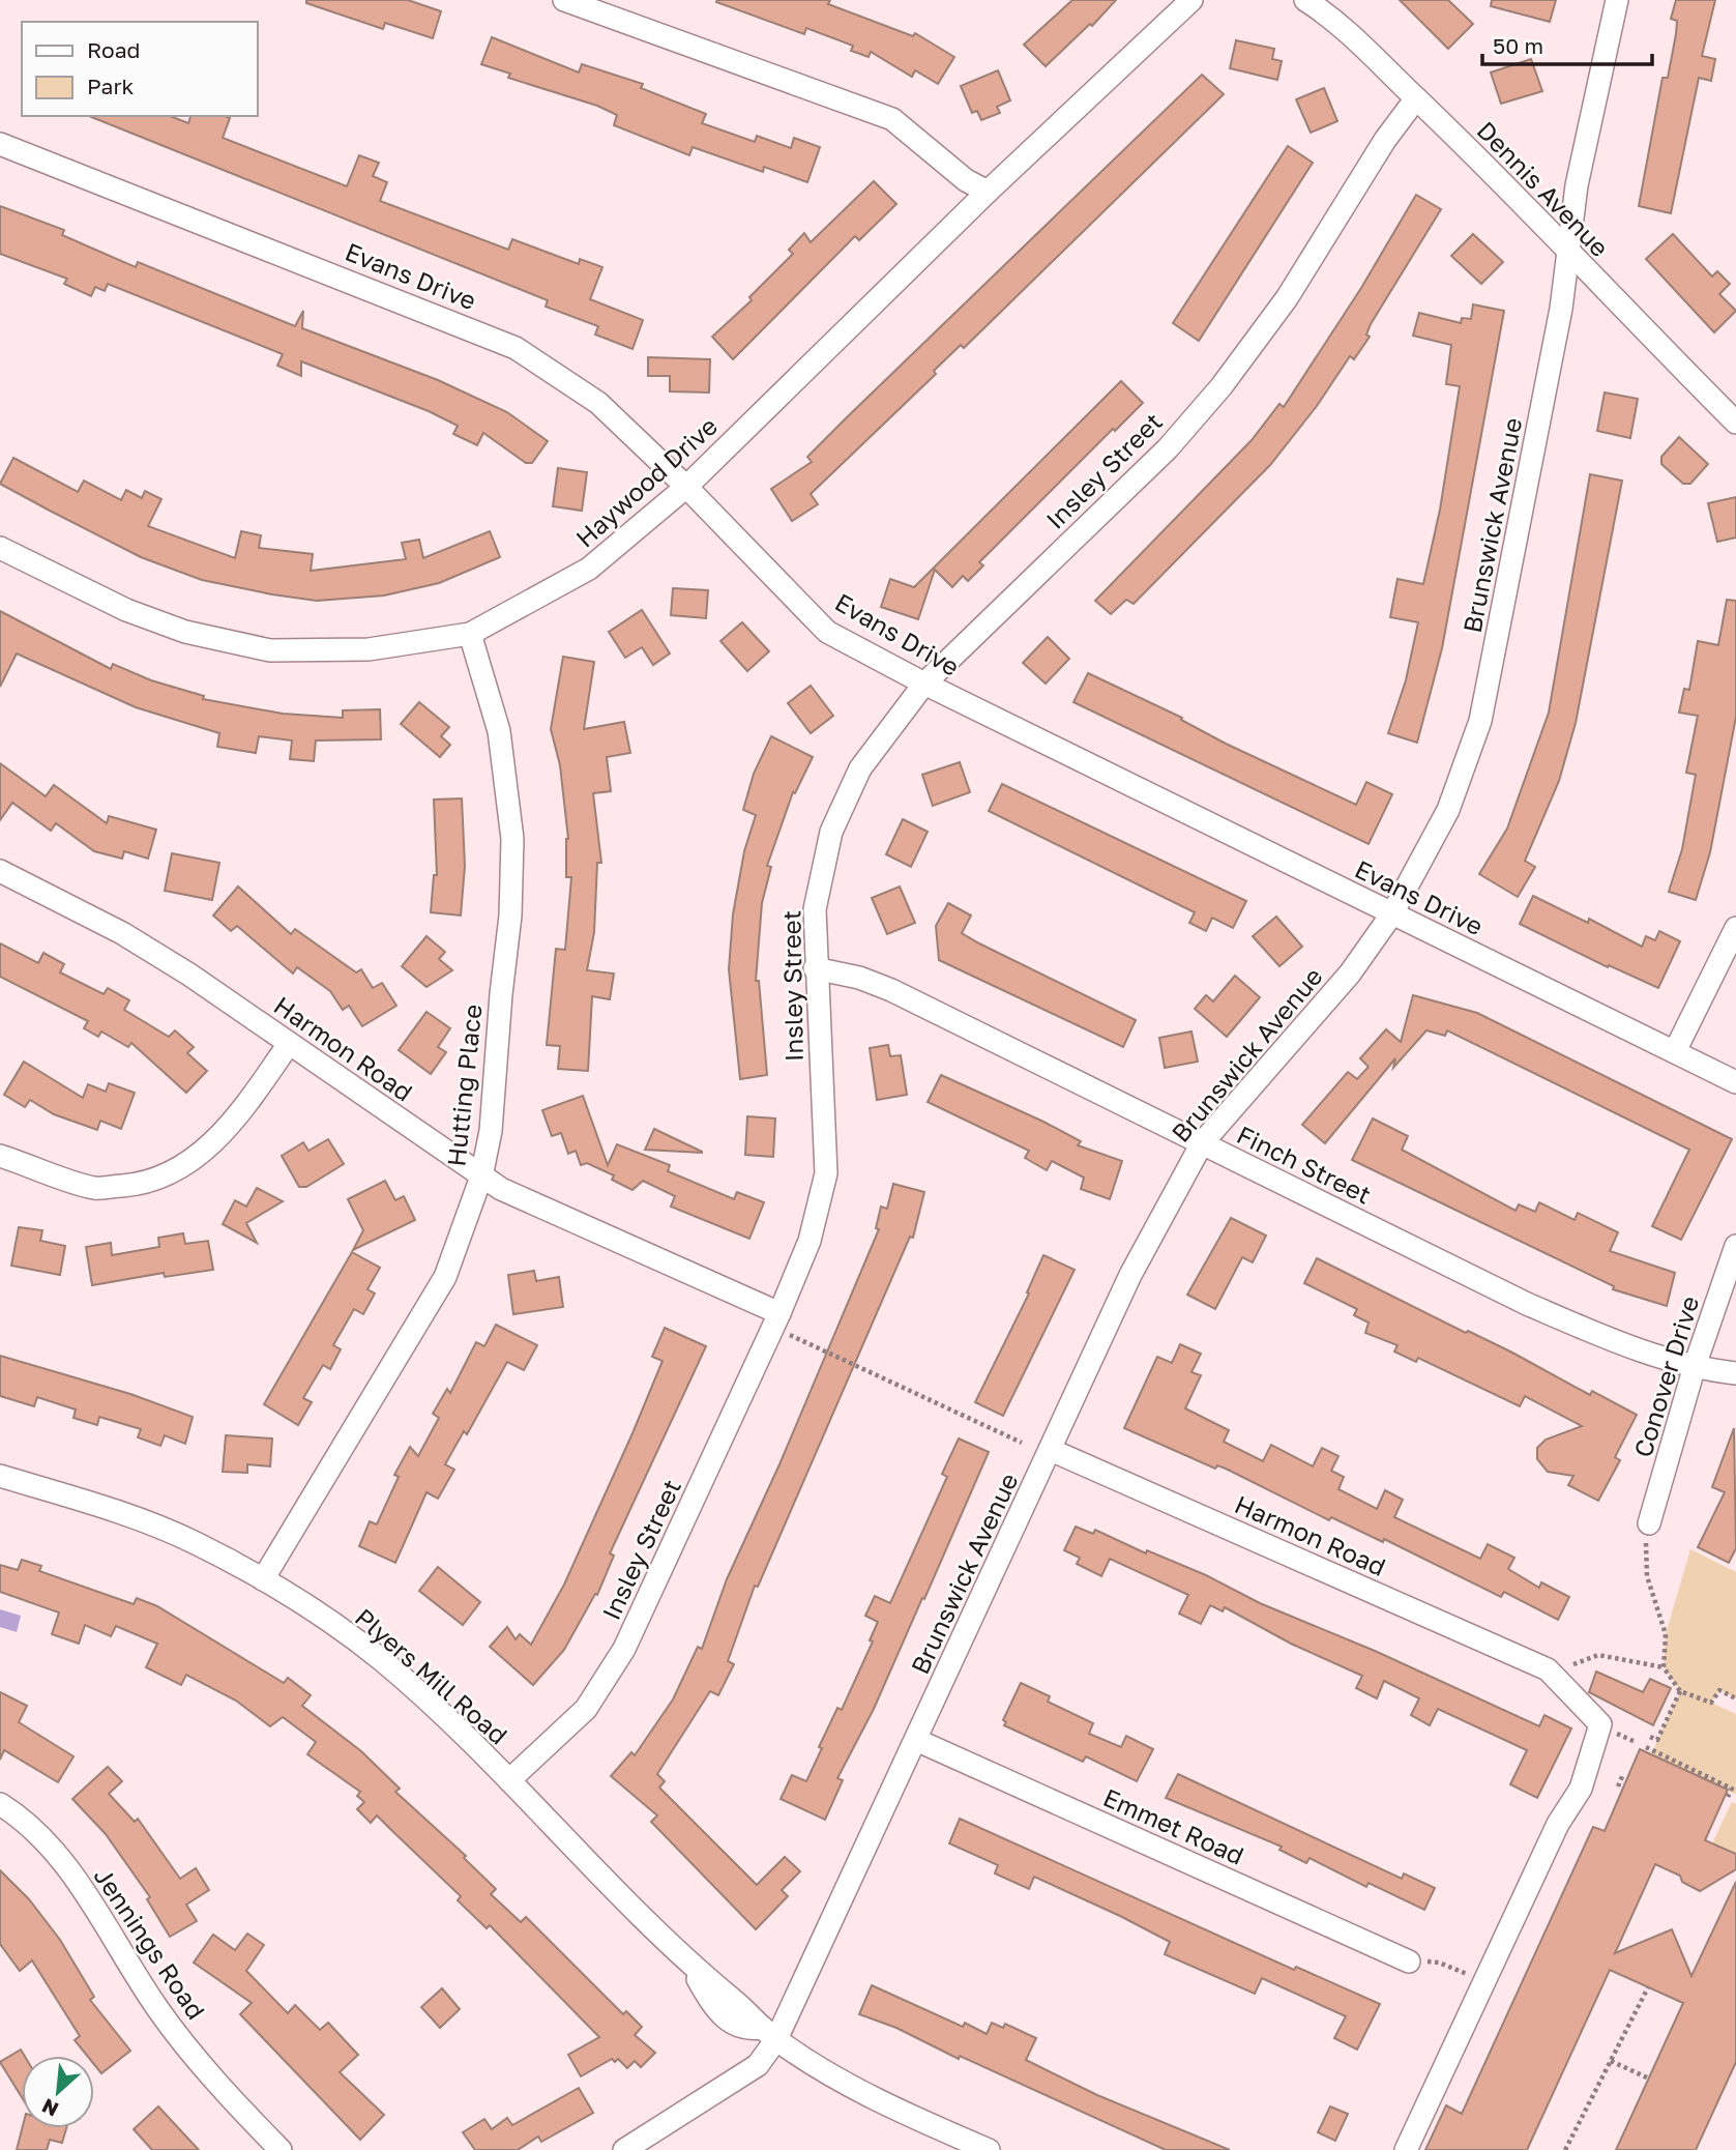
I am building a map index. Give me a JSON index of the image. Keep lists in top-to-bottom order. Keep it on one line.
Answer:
{"streets":{"street":["Dennis Avenue","Evans Drive","Insley Street","Haywood Drive","Brunswick Avenue","Harmon Road","Hutting Place","Finch Street","Conover Drive","Plyers Mill Road","Emmet Road","Jennings Road"]},"crossings":[["Dennis Avenue","Insley Street"],["Dennis Avenue","Brunswick Avenue"],["Evans Drive","Insley Street"],["Evans Drive","Haywood Drive"],["Evans Drive","Brunswick Avenue"],["Insley Street","Harmon Road"],["Insley Street","Finch Street"],["Insley Street","Plyers Mill Road"],["Haywood Drive","Hutting Place"],["Brunswick Avenue","Harmon Road"],["Brunswick Avenue","Finch Street"],["Brunswick Avenue","Plyers Mill Road"],["Brunswick Avenue","Emmet Road"],["Harmon Road","Hutting Place"],["Hutting Place","Plyers Mill Road"],["Finch Street","Conover Drive"]],"legend":["Road","Park"],"scale_bar":"50 m","north":"bottom left"}
